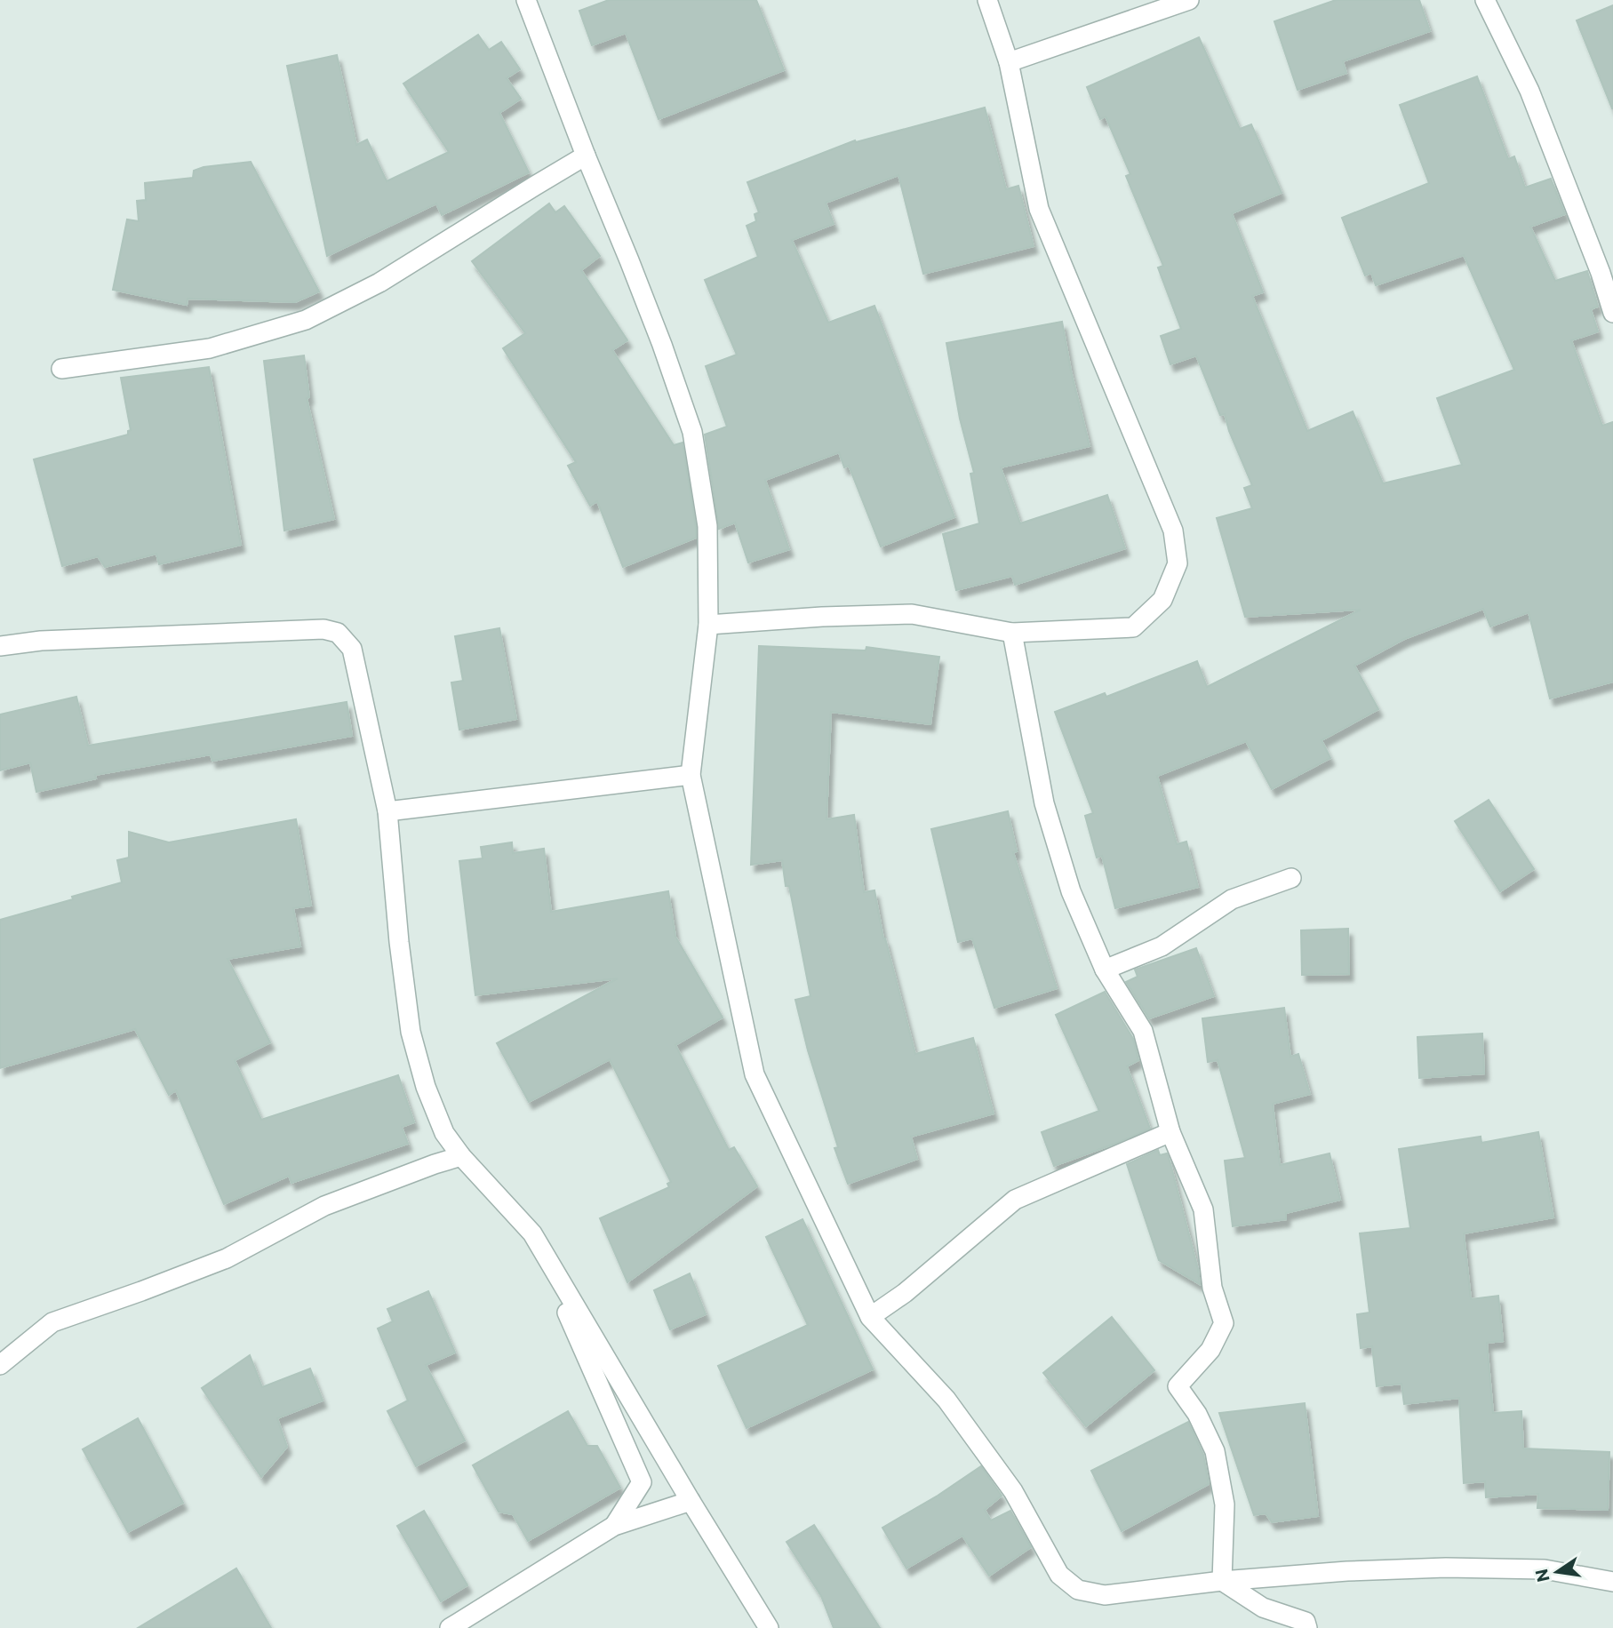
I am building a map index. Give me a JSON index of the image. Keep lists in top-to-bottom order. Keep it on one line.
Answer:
{"north":"left"}
